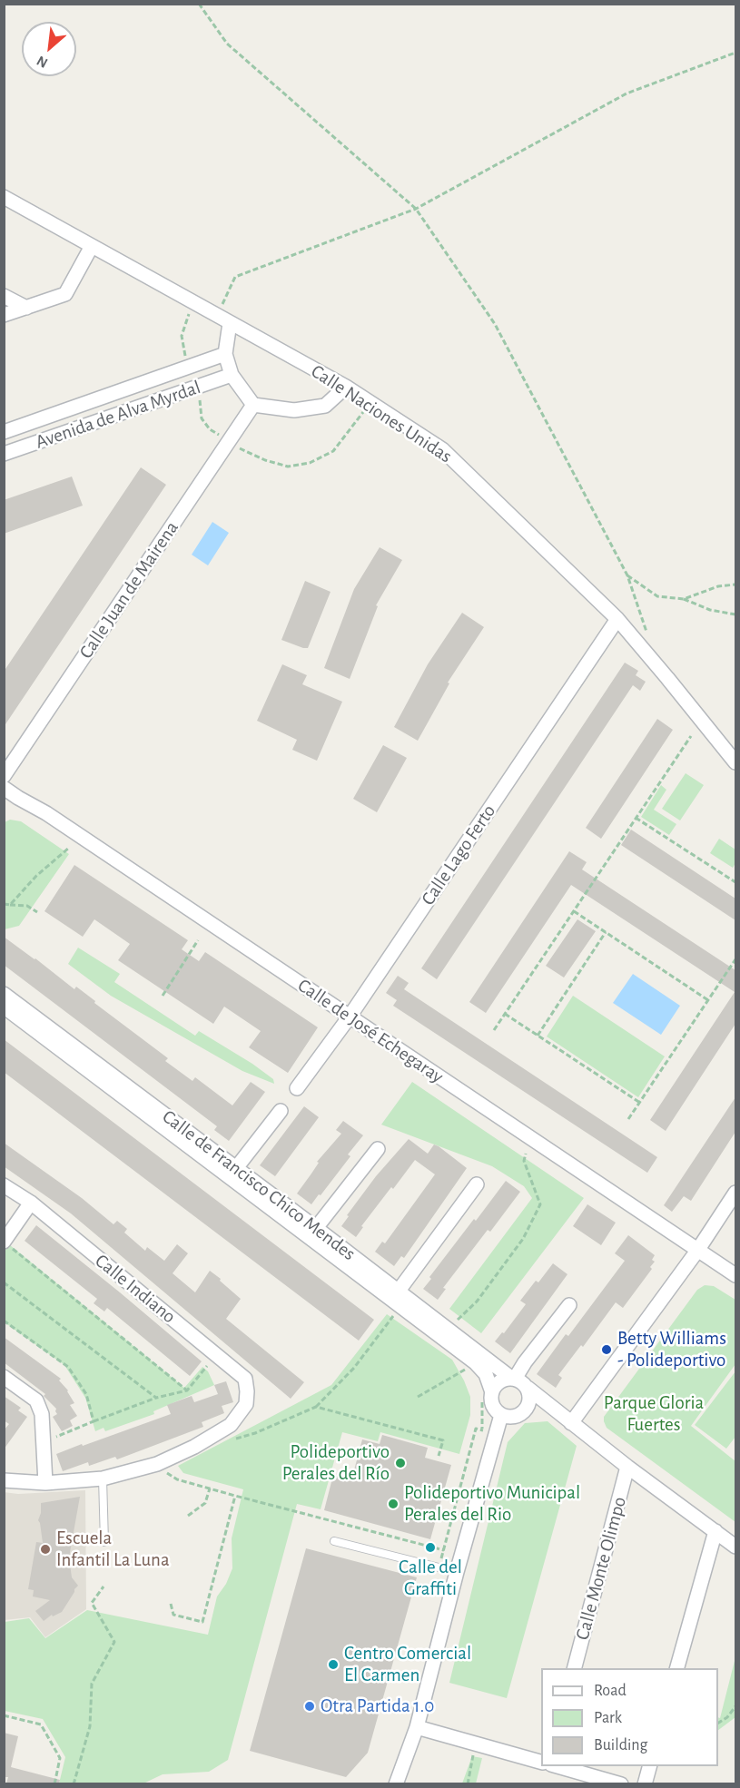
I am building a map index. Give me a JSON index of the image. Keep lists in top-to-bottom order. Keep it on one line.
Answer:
{"streets":{"street":["Calle Naciones Unidas","Avenida de Alva Myrdal","Calle Juan de Mairena","Calle Lago Ferto","Calle de José Echegaray","Calle de Francisco Chico Mendes","Calle Indiano","Calle Monte Olimpo"]},"crossings":[["Calle Naciones Unidas","Calle Lago Ferto"],["Calle Lago Ferto","Calle de José Echegaray"]],"parks":["Parque Gloria Fuertes"],"places":["Betty Williams - Polideportivo","Polideportivo Perales del Río","Polideportivo Municipal Perales del Rio","Calle del Graffiti","Escuela Infantil La Luna","Centro Comercial El Carmen","Otra Partida 1.0"],"legend":["Road","Park","Building"],"north":"bottom left"}
